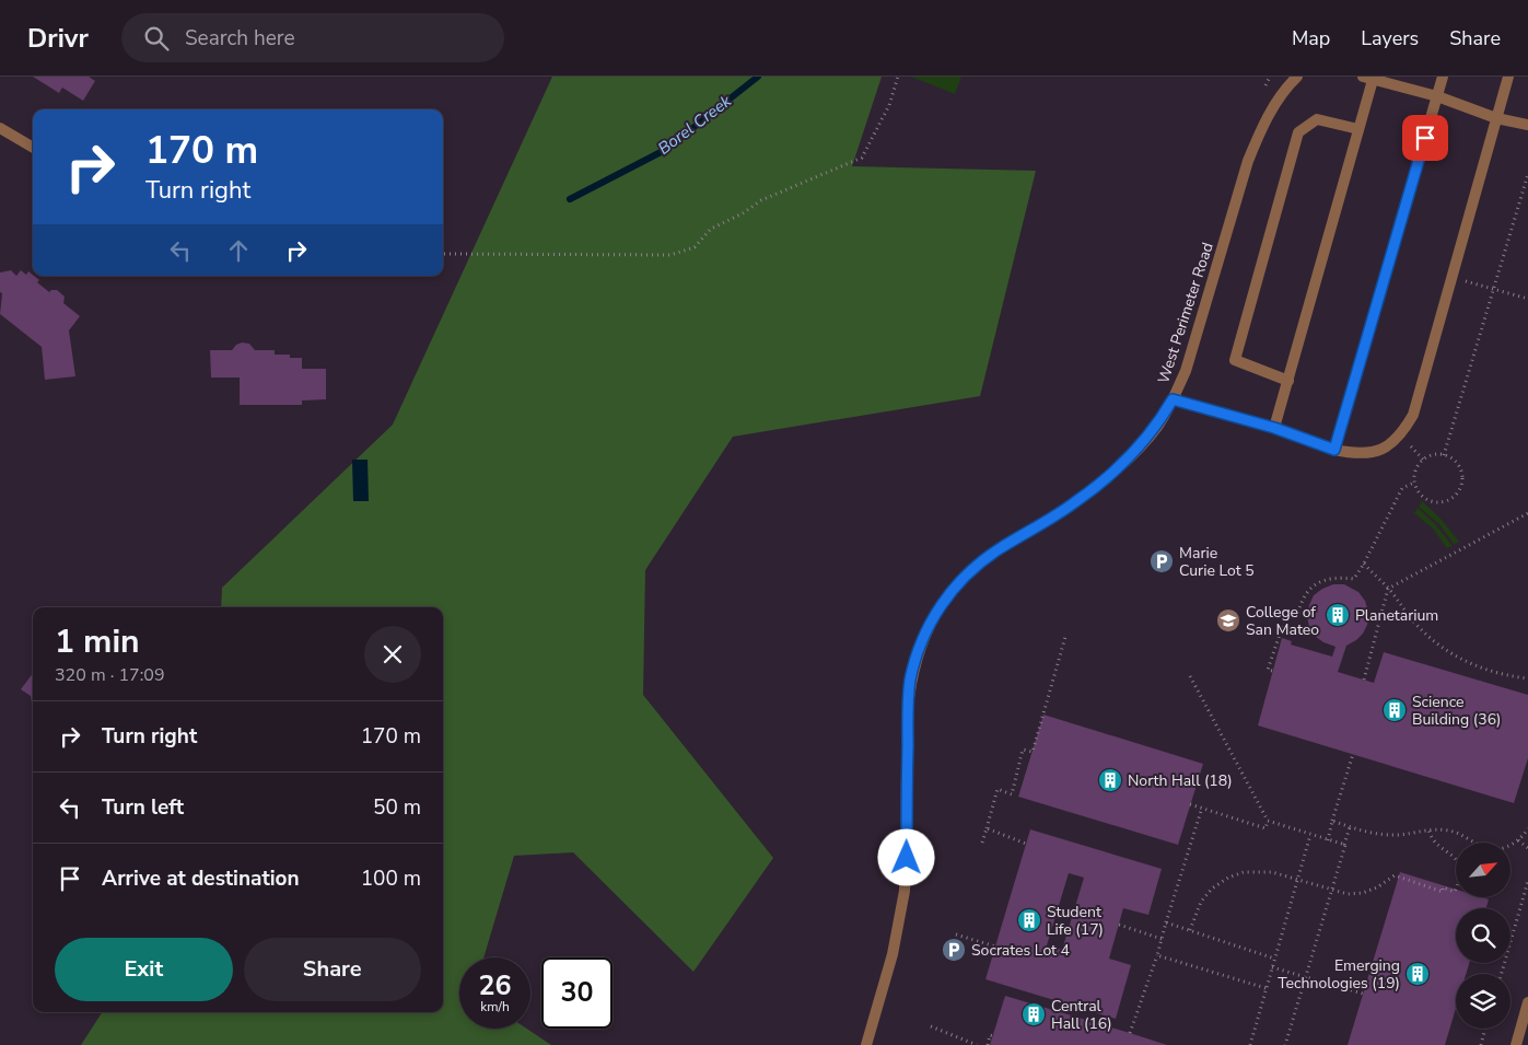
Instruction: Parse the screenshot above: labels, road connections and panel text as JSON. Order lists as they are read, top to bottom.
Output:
{
  "streets": {
    "street": ["West Perimeter Road"]
  },
  "water": ["Borel Creek"],
  "places": {
    "parking": ["Marie Curie Lot 5", "Socrates Lot 4"],
    "building": [
      "Planetarium",
      "Science Building (36)",
      "North Hall (18)",
      "Student Life (17)",
      "Emerging Technologies (19)",
      "Central Hall (16)"
    ],
    "school or university": ["College of San Mateo"]
  },
  "north": "top right",
  "page": {
    "header": "Drivr",
    "search": "Search here",
    "nav": ["Map", "Layers", "Share"],
    "turn": ["170 m", "Turn right"],
    "heading": ["1 min", "320 m · 17:09"],
    "list": [
      {
        "name": "Turn right",
        "value": "170 m"
      },
      {
        "name": "Turn left",
        "value": "50 m"
      },
      {
        "name": "Arrive at destination",
        "value": "100 m"
      }
    ],
    "buttons": ["Exit", "Share"],
    "speed": "26 km/h",
    "limit": "30"
  }
}
